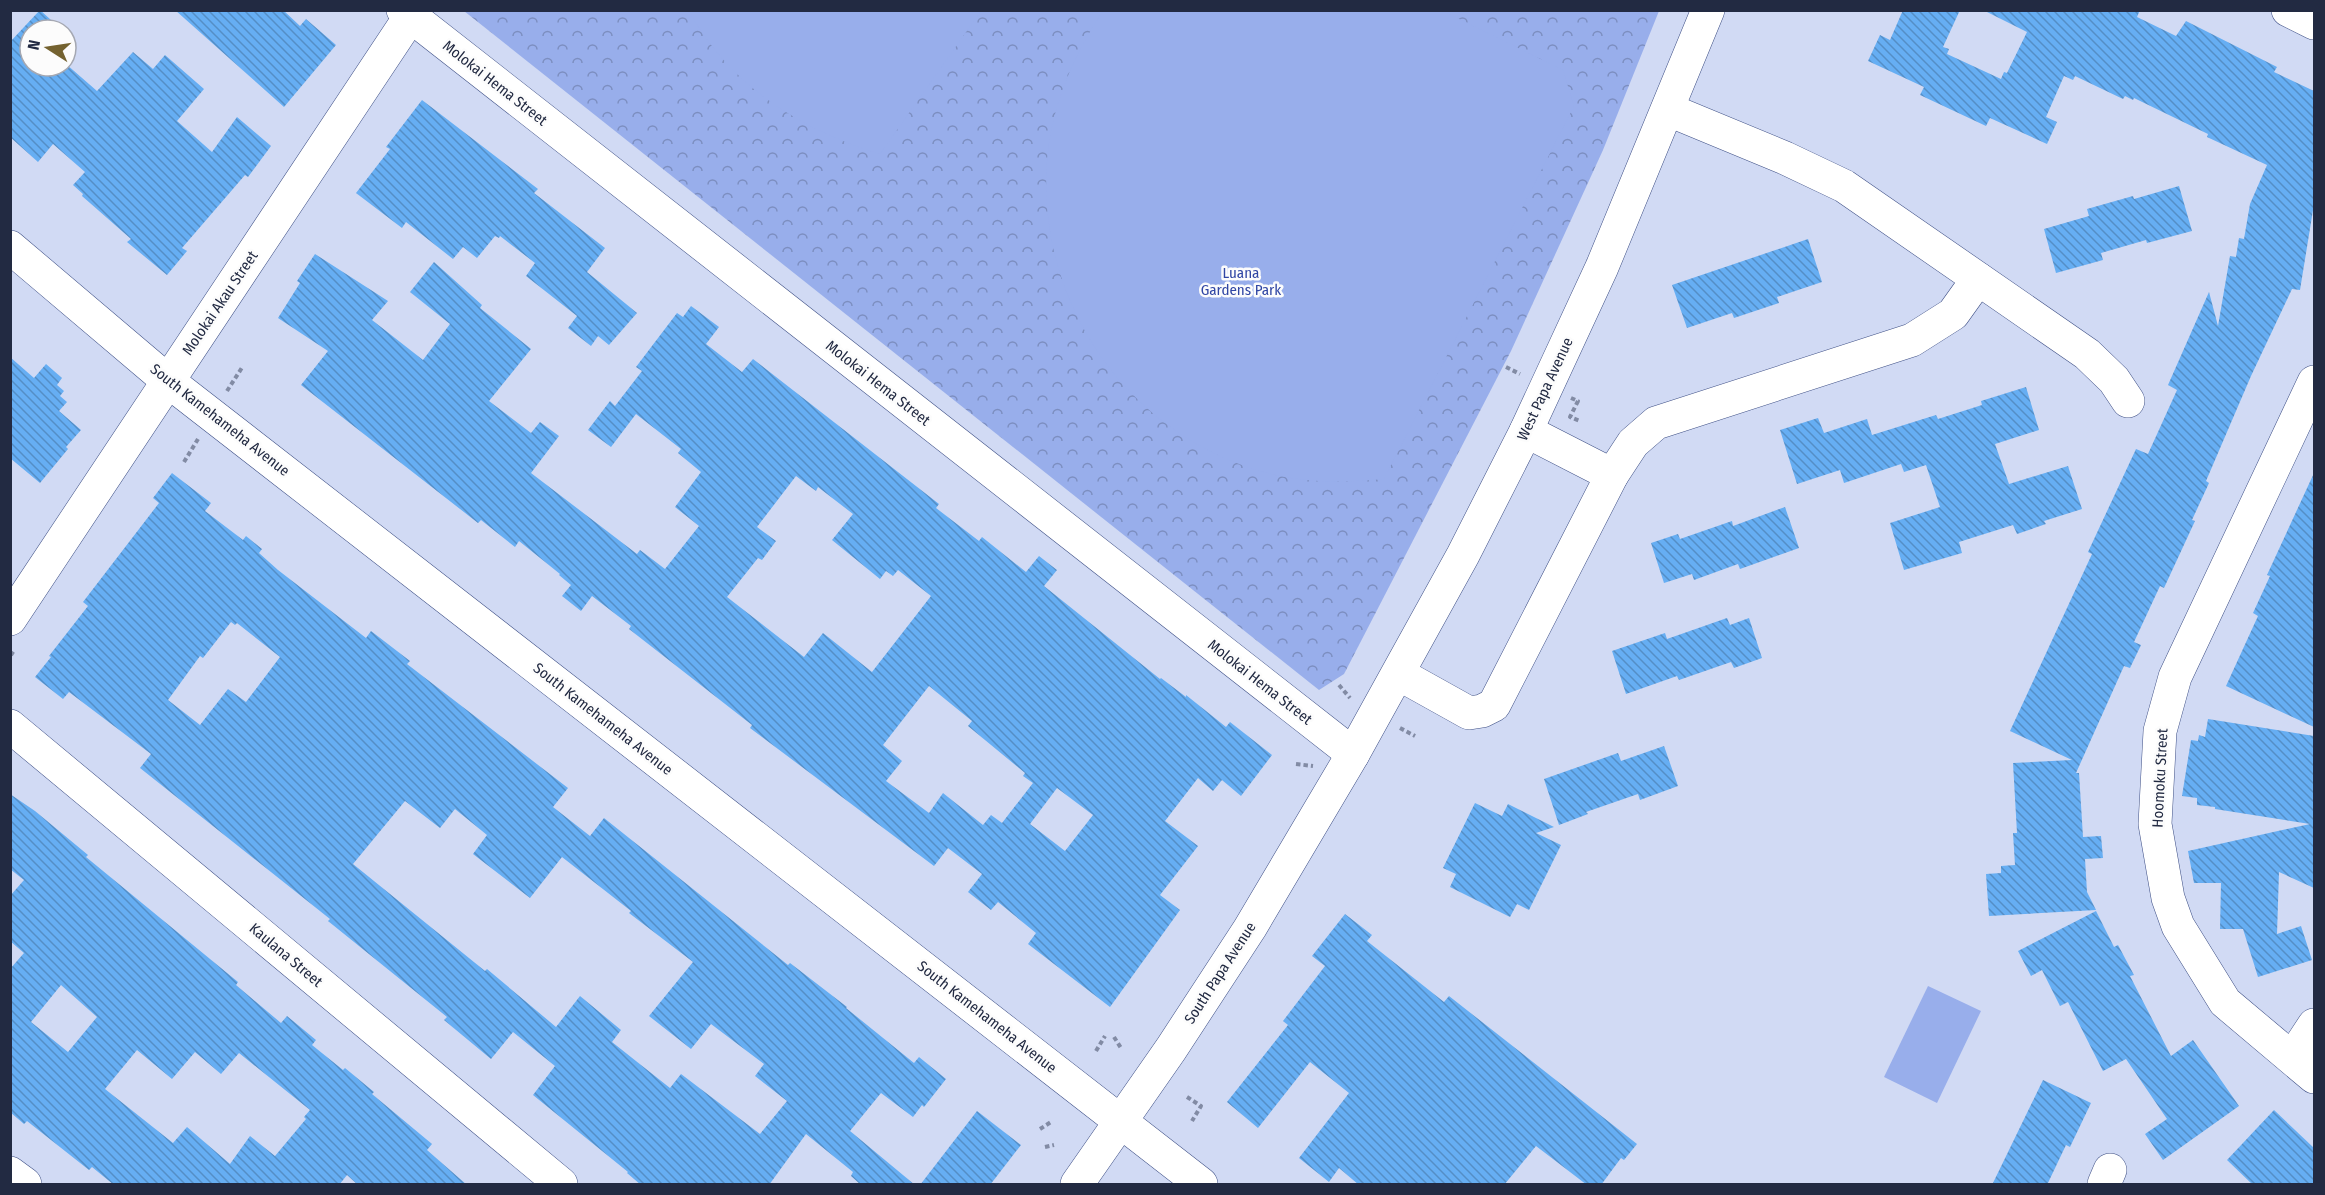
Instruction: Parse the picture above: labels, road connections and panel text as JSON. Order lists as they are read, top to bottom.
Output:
{
  "streets": {
    "street": [
      "Molokai Hema Street",
      "Molokai Akau Street",
      "West Papa Avenue",
      "South Kamehameha Avenue",
      "Hoomoku Street",
      "Kaulana Street",
      "South Papa Avenue"
    ]
  },
  "crossings": [
    ["Molokai Hema Street", "Molokai Akau Street"],
    ["Molokai Hema Street", "West Papa Avenue"],
    ["Molokai Hema Street", "South Papa Avenue"],
    ["Molokai Akau Street", "South Kamehameha Avenue"],
    ["West Papa Avenue", "South Papa Avenue"],
    ["South Kamehameha Avenue", "South Papa Avenue"]
  ],
  "parks": ["Luana Gardens Park"],
  "north": "left"
}
